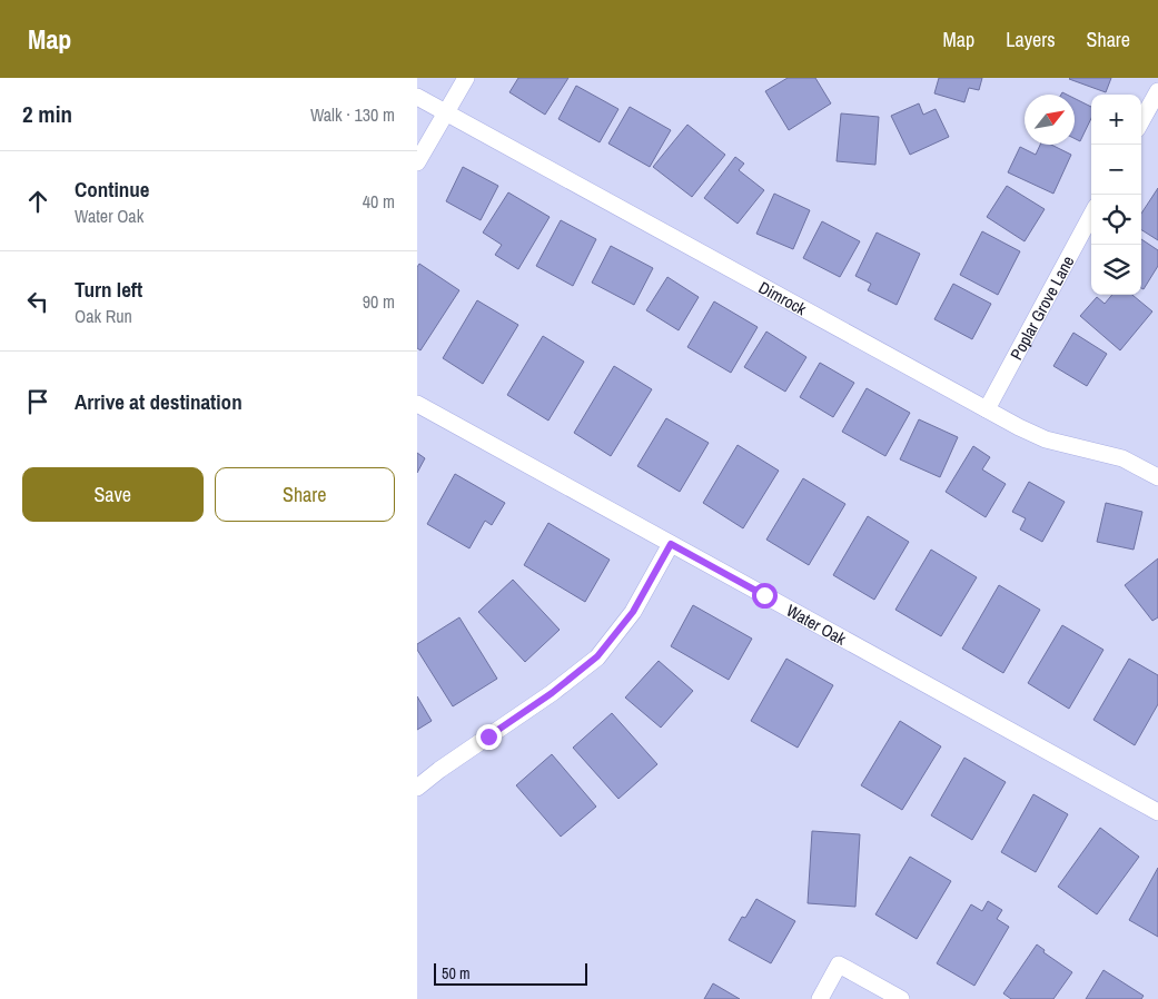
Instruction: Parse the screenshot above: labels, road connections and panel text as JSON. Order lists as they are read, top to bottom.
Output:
{
  "streets": {
    "street": ["Dimrock", "Poplar Grove Lane", "Water Oak"]
  },
  "crossings": [
    ["Dimrock", "Poplar Grove Lane"]
  ],
  "scale_bar": "50 m",
  "north": "top right",
  "page": {
    "header": "Map",
    "nav": ["Map", "Layers", "Share"],
    "heading": ["2 min", "Walk · 130 m"],
    "map_buttons": ["+", "−"],
    "list": [
      ["Continue", "Water Oak", "40 m"],
      ["Turn left", "Oak Run", "90 m"],
      "Arrive at destination"
    ],
    "buttons": ["Save", "Share"],
    "scale": "50 m"
  }
}
